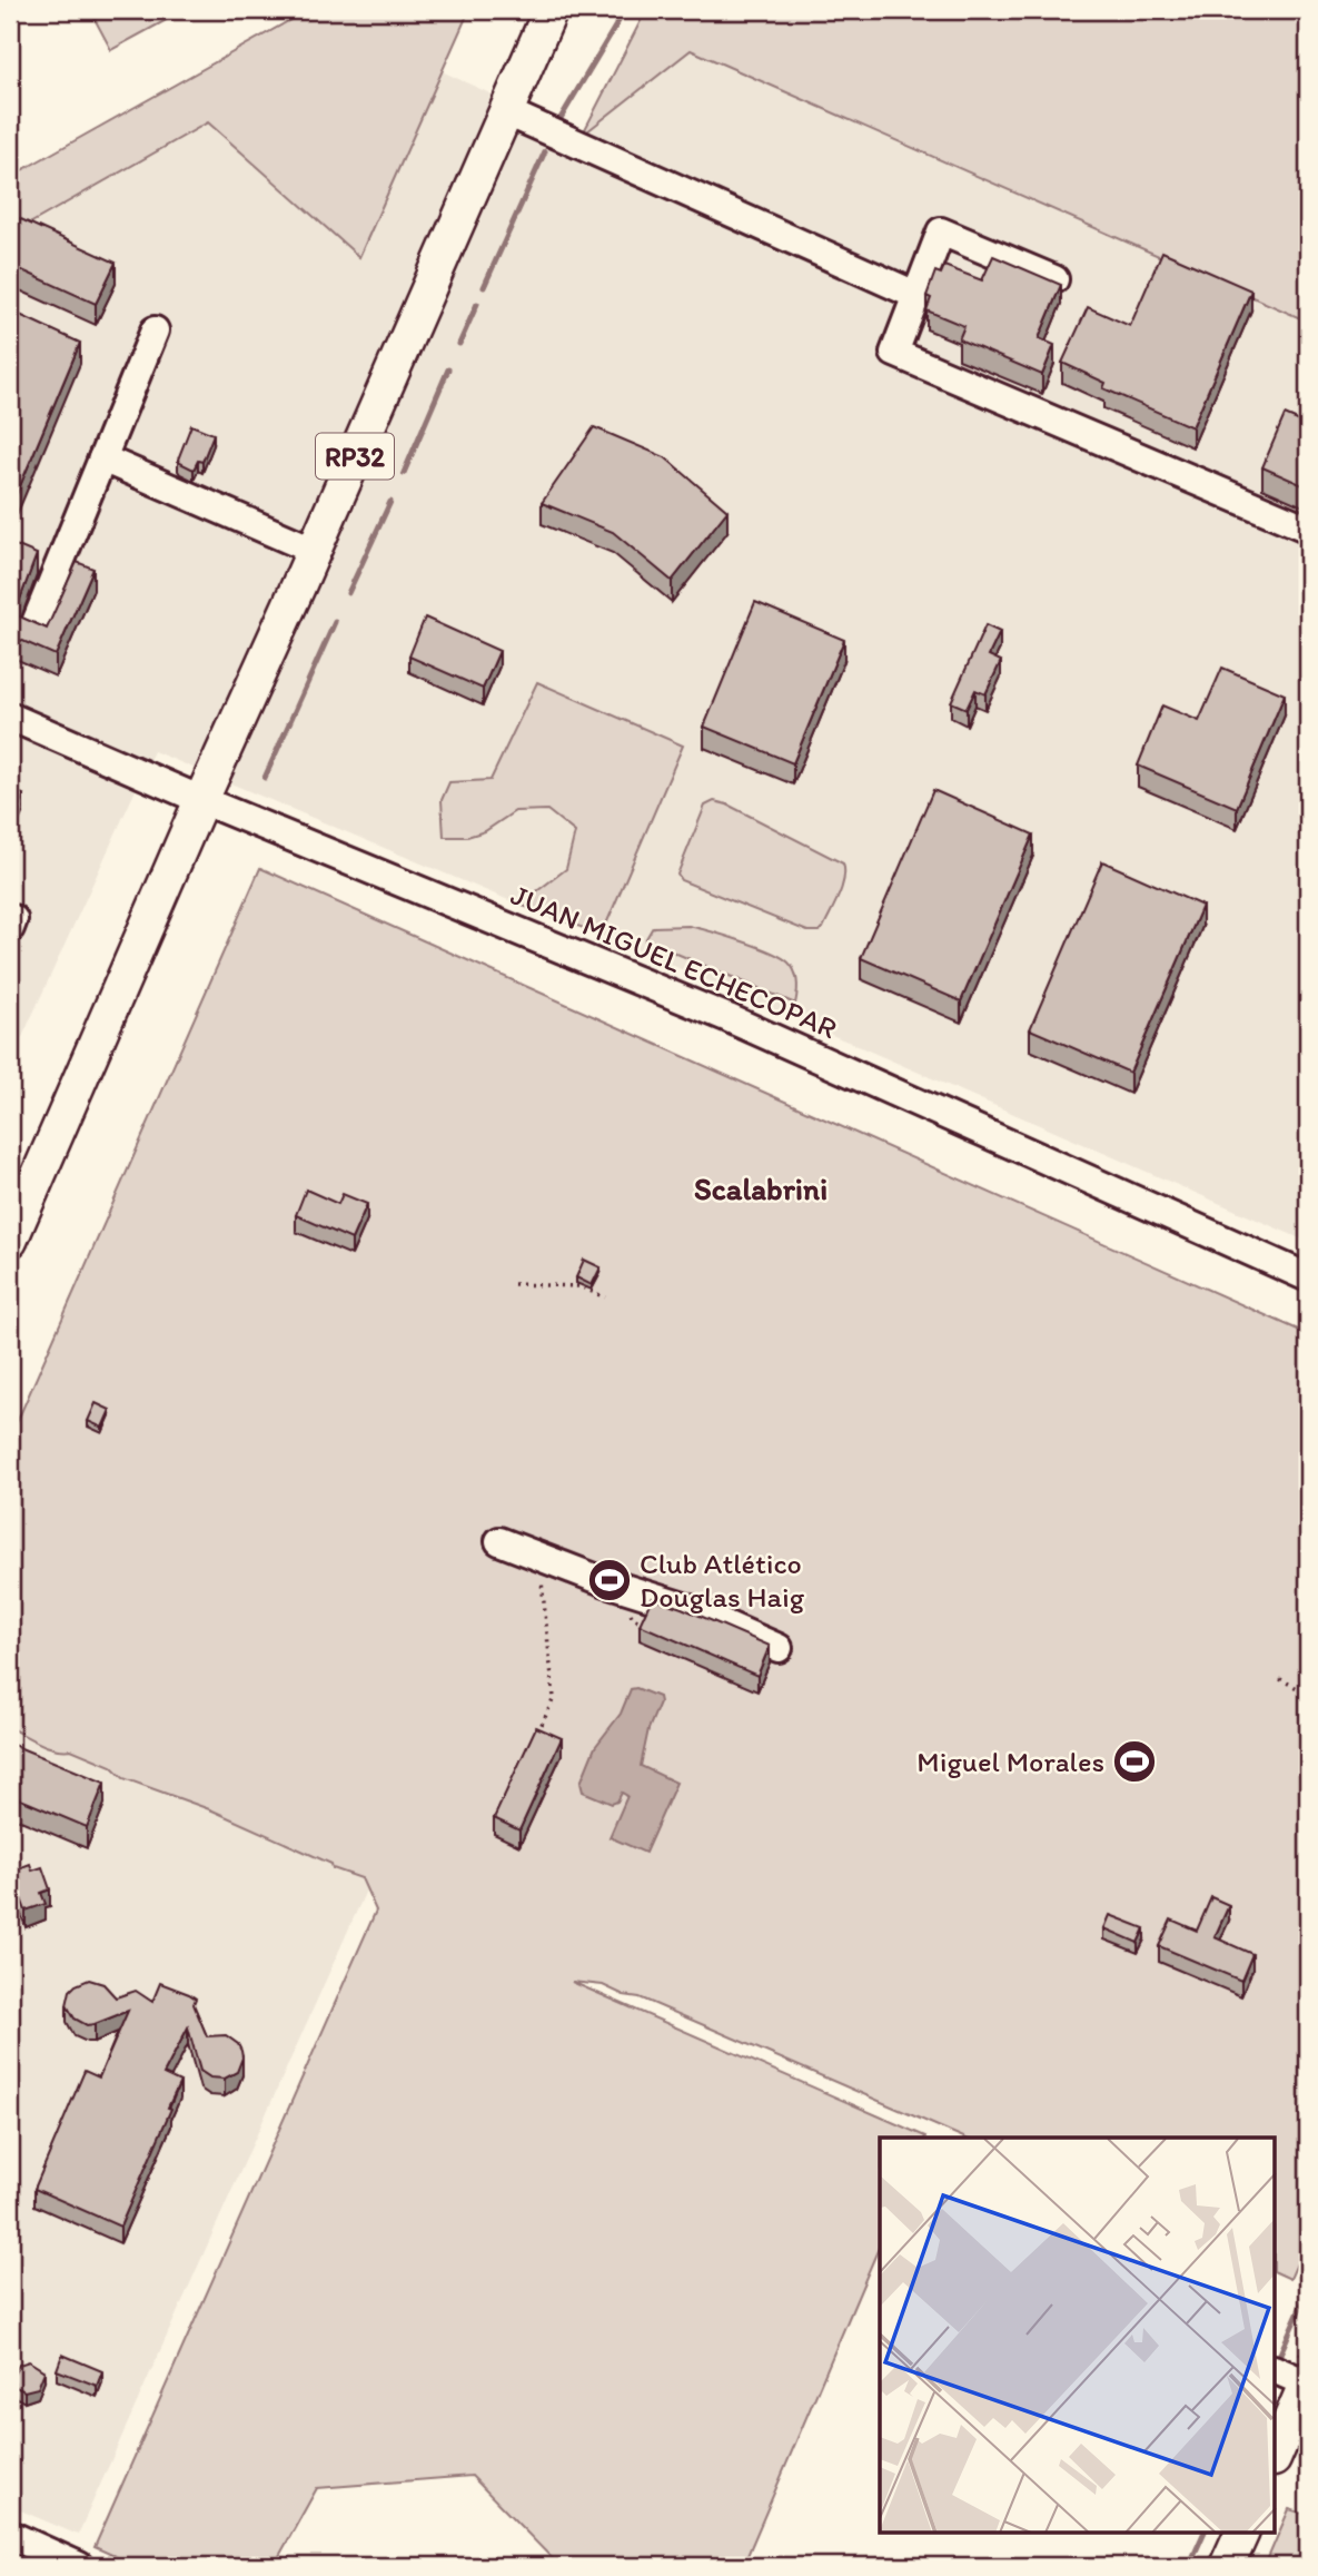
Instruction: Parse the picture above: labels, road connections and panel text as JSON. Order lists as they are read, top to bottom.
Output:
{
  "streets": {
    "main road": ["RP32"],
    "street": ["JUAN MIGUEL ECHECOPAR"]
  },
  "crossings": [
    ["RP32", "JUAN MIGUEL ECHECOPAR"]
  ],
  "districts": ["Scalabrini"],
  "places": {
    "sports": ["Club Atlético Douglas Haig", "Miguel Morales"]
  }
}
